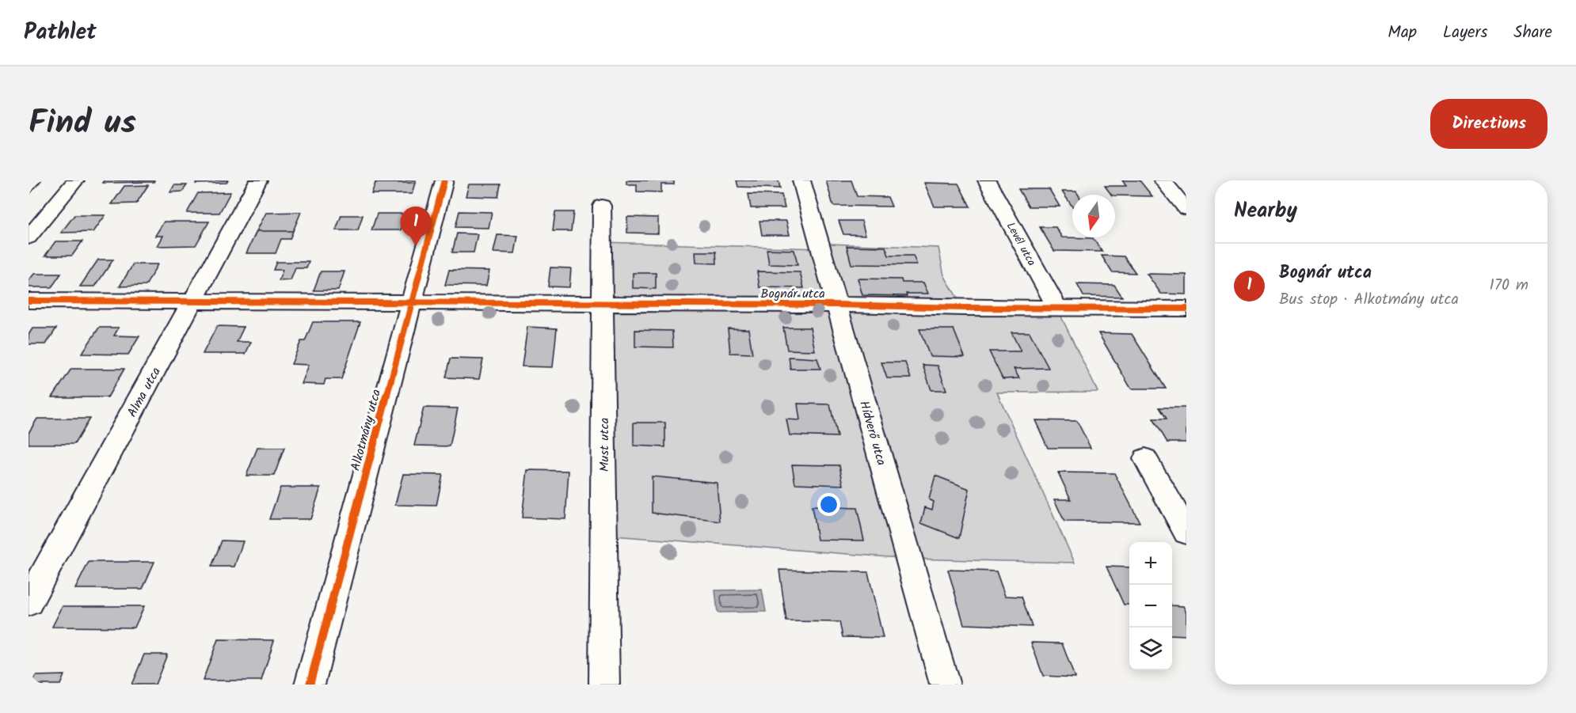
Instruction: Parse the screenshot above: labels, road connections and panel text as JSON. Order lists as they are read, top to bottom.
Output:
{
  "streets": {
    "street": [
      "Levél utca",
      "Bognár utca",
      "Alma utca",
      "Alkotmány utca",
      "Hídverő utca",
      "Must utca"
    ]
  },
  "crossings": [
    ["Levél utca", "Bognár utca"],
    ["Bognár utca", "Alma utca"],
    ["Bognár utca", "Alkotmány utca"],
    ["Bognár utca", "Hídverő utca"],
    ["Bognár utca", "Must utca"]
  ],
  "north": "bottom",
  "page": {
    "header": "Pathlet",
    "nav": ["Map", "Layers", "Share"],
    "title": "Find us",
    "buttons": "Directions",
    "heading": "Nearby",
    "pins": "1",
    "list": [
      {
        "mark": "1",
        "name": "Bognár utca",
        "note": "Bus stop · Alkotmány utca",
        "value": "170 m"
      }
    ],
    "map_buttons": ["+", "−"]
  }
}
